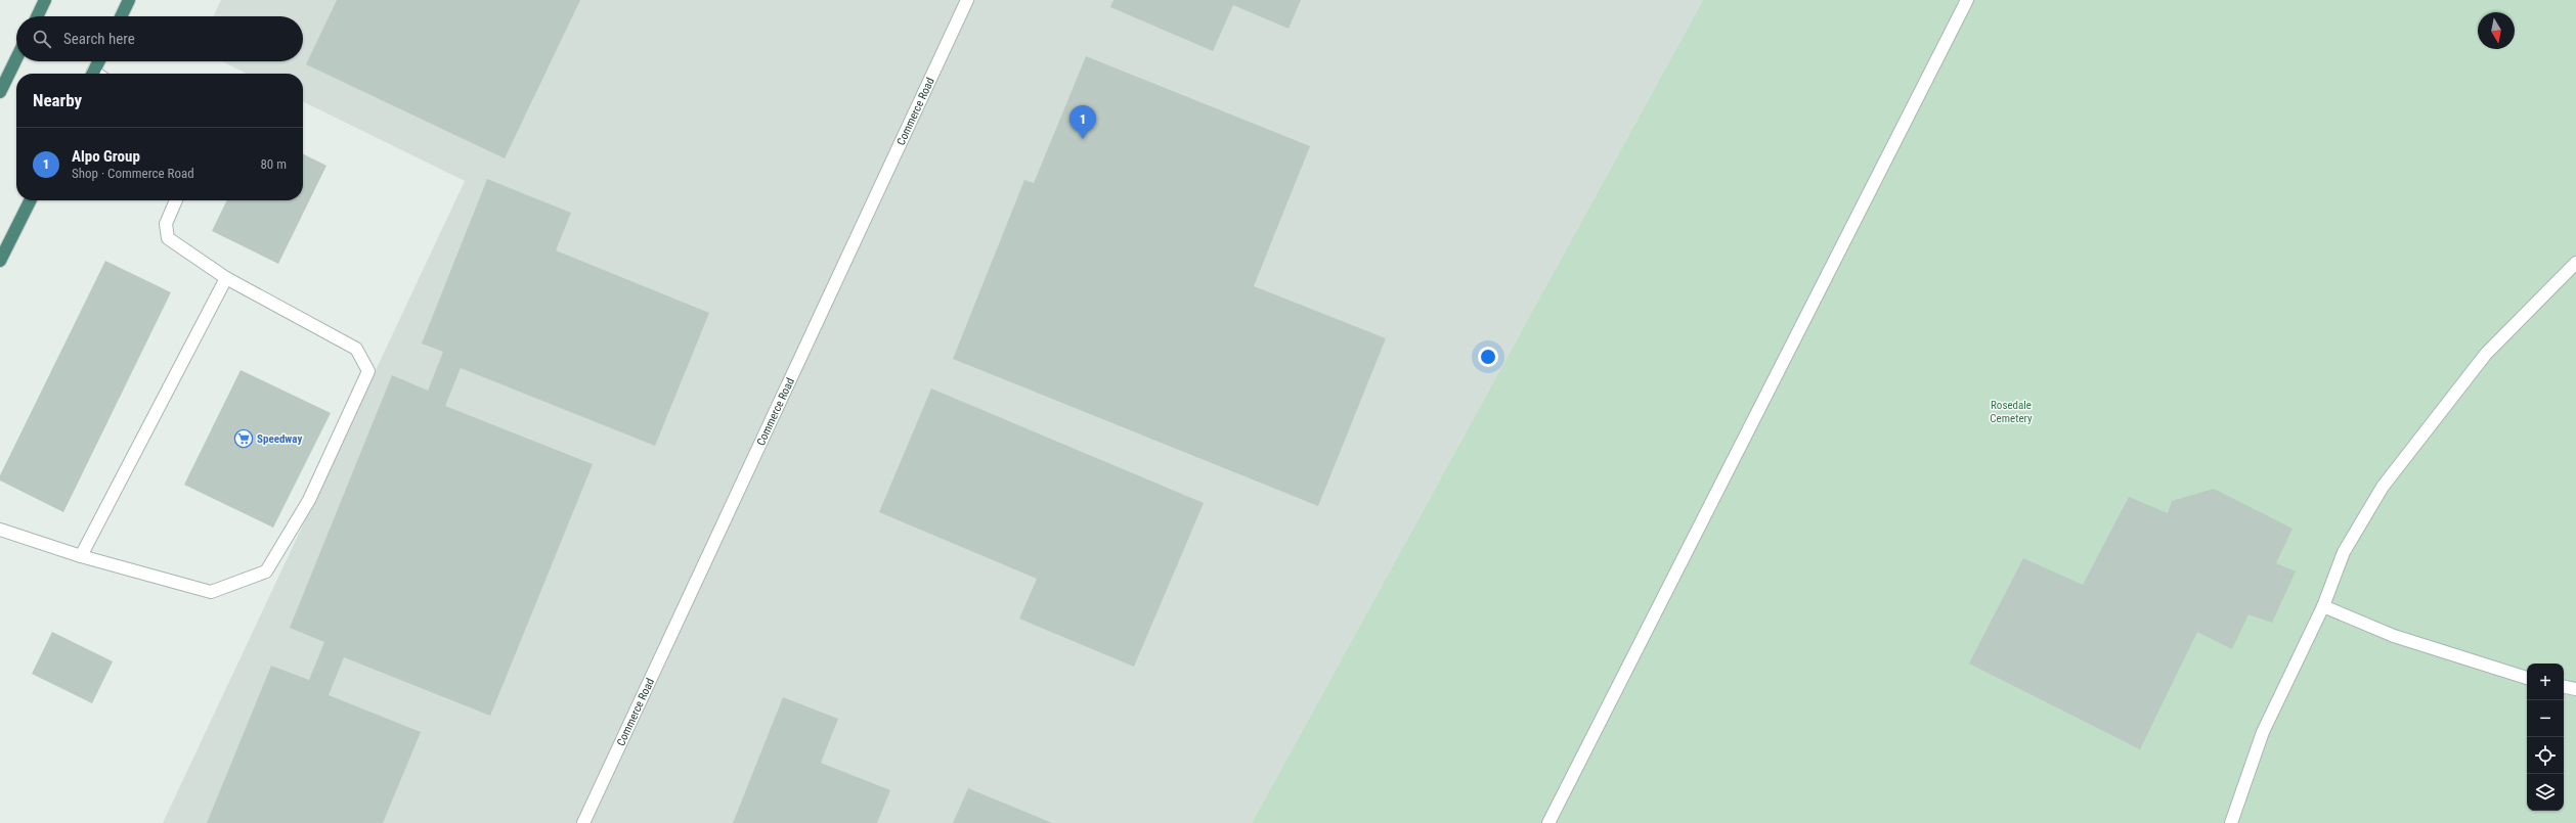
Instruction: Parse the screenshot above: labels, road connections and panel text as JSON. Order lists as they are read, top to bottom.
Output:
{
  "streets": {
    "street": ["Commerce Road"]
  },
  "parks": ["Rosedale Cemetery"],
  "places": {
    "supermarket": ["Speedway"]
  },
  "north": "bottom",
  "page": {
    "search": "Search here",
    "heading": "Nearby",
    "pins": "1",
    "list": [
      {
        "mark": "1",
        "name": "Alpo Group",
        "note": "Shop · Commerce Road",
        "value": "80 m"
      }
    ],
    "map_buttons": ["+", "−"]
  }
}
